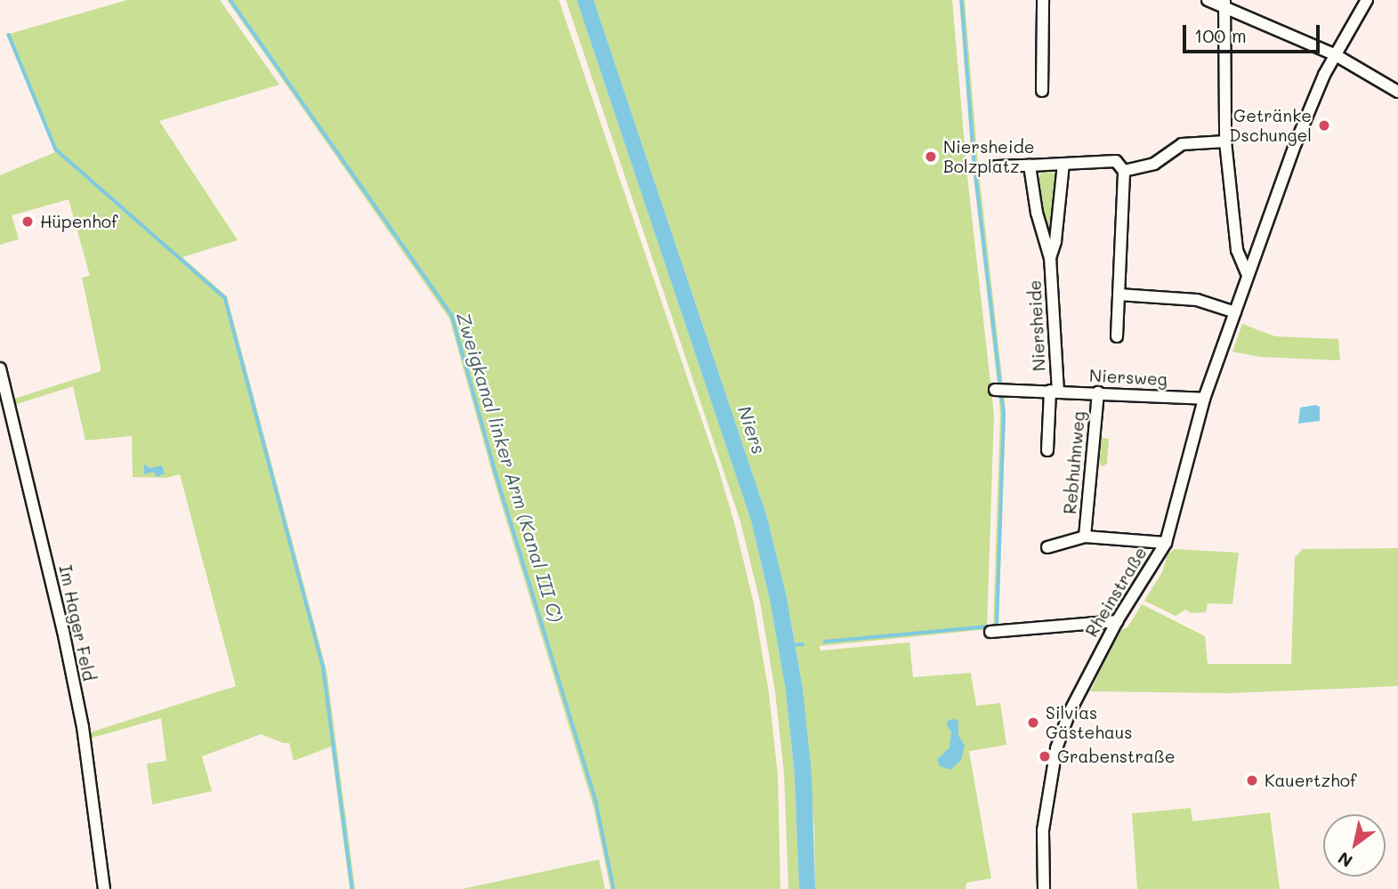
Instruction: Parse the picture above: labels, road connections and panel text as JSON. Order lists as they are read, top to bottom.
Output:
{
  "streets": {
    "street": [
      "Niersheide",
      "Niersweg",
      "Rebhuhnweg",
      "Rheinstraße",
      "Im Hager Feld"
    ]
  },
  "crossings": [
    ["Niersheide", "Niersweg"],
    ["Niersweg", "Rebhuhnweg"],
    ["Niersweg", "Rheinstraße"]
  ],
  "water": ["Niers", "Zweigkanal linker Arm (Kanal III C)"],
  "places": [
    "Getränke Dschungel",
    "Niersheide Bolzplatz",
    "Hüpenhof",
    "Silvias Gästehaus",
    "Grabenstraße",
    "Kauertzhof"
  ],
  "scale_bar": "100 m",
  "north": "bottom left"
}
